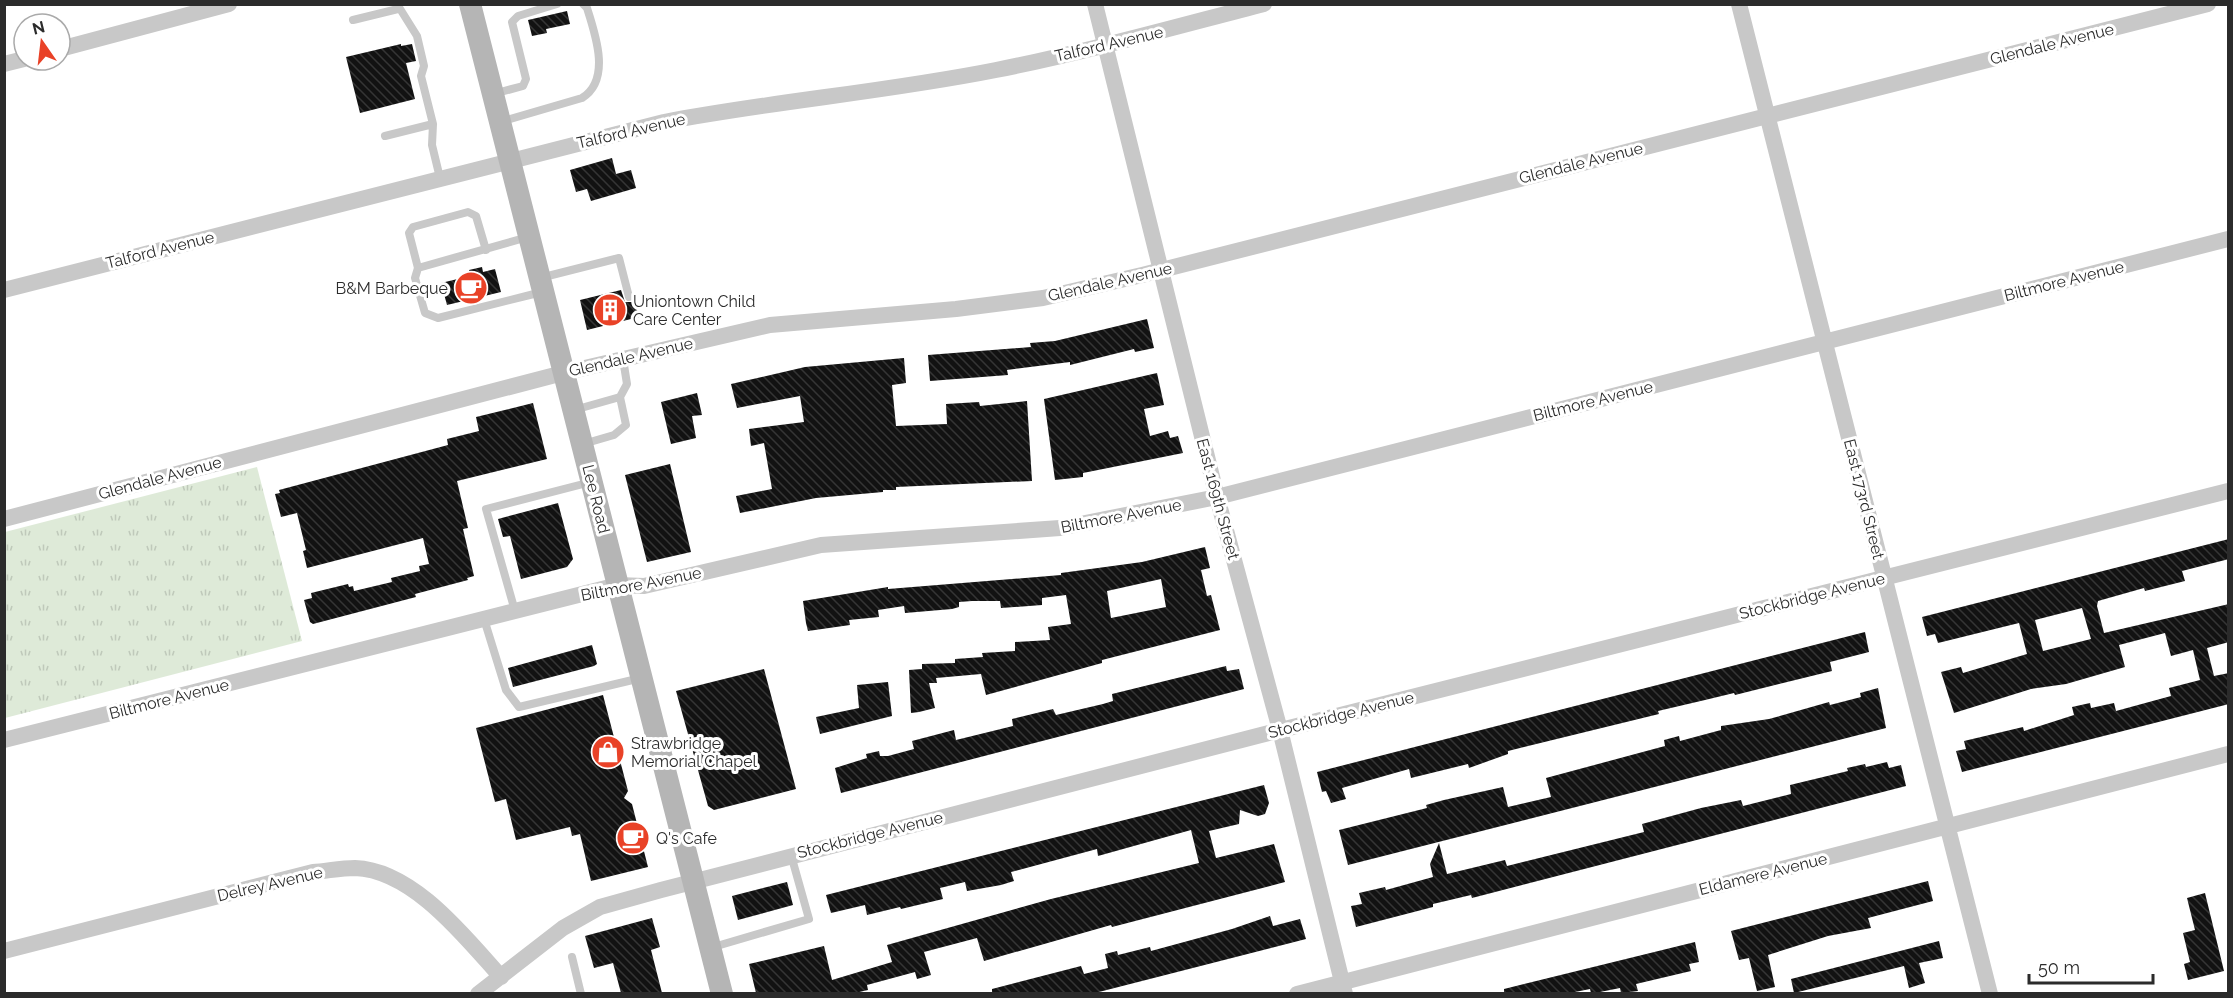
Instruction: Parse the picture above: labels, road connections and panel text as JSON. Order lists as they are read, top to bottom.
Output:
{
  "streets": {
    "main road": ["Lee Road"],
    "street": [
      "Talford Avenue",
      "Glendale Avenue",
      "Biltmore Avenue",
      "East 169th Street",
      "East 173rd Street",
      "Stockbridge Avenue",
      "Eldamere Avenue",
      "Delrey Avenue"
    ]
  },
  "crossings": [
    ["Talford Avenue", "Lee Road"],
    ["Talford Avenue", "East 169th Street"],
    ["Glendale Avenue", "Lee Road"],
    ["Glendale Avenue", "East 169th Street"],
    ["Glendale Avenue", "East 173rd Street"],
    ["Biltmore Avenue", "Lee Road"],
    ["Biltmore Avenue", "East 169th Street"],
    ["Biltmore Avenue", "East 173rd Street"],
    ["Lee Road", "Stockbridge Avenue"],
    ["East 169th Street", "Stockbridge Avenue"],
    ["East 169th Street", "Eldamere Avenue"],
    ["East 173rd Street", "Stockbridge Avenue"],
    ["East 173rd Street", "Eldamere Avenue"],
    ["Stockbridge Avenue", "Delrey Avenue"]
  ],
  "places": {
    "cafe": ["B&M Barbeque", "Q's Cafe"],
    "building": ["Uniontown Child Care Center"],
    "shop": ["Strawbridge Memorial Chapel"]
  },
  "scale_bar": "50 m",
  "north": "top"
}
